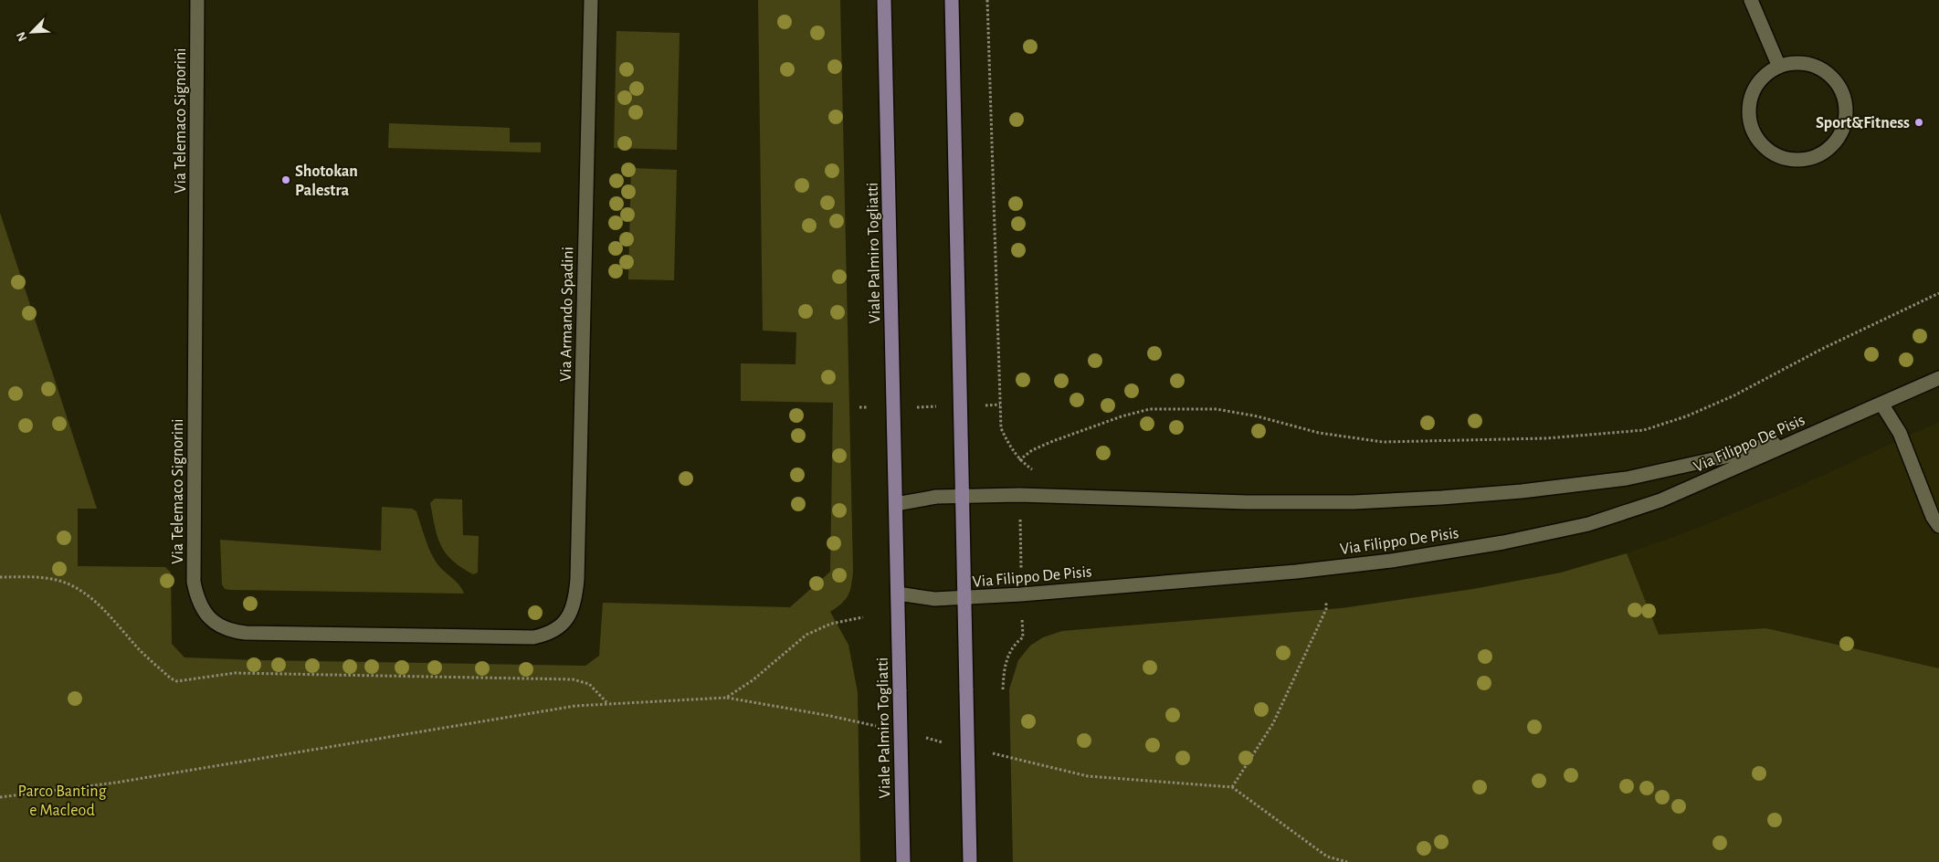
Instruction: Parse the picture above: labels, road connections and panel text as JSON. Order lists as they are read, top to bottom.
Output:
{
  "streets": {
    "main road": ["Viale Palmiro Togliatti"],
    "street": ["Via Telemaco Signorini", "Via Armando Spadini", "Via Filippo De Pisis"]
  },
  "crossings": [
    ["Via Telemaco Signorini", "Via Armando Spadini"]
  ],
  "parks": ["Parco Banting e Macleod"],
  "places": ["Sport&Fitness", "Shotokan Palestra"],
  "north": "bottom left"
}
